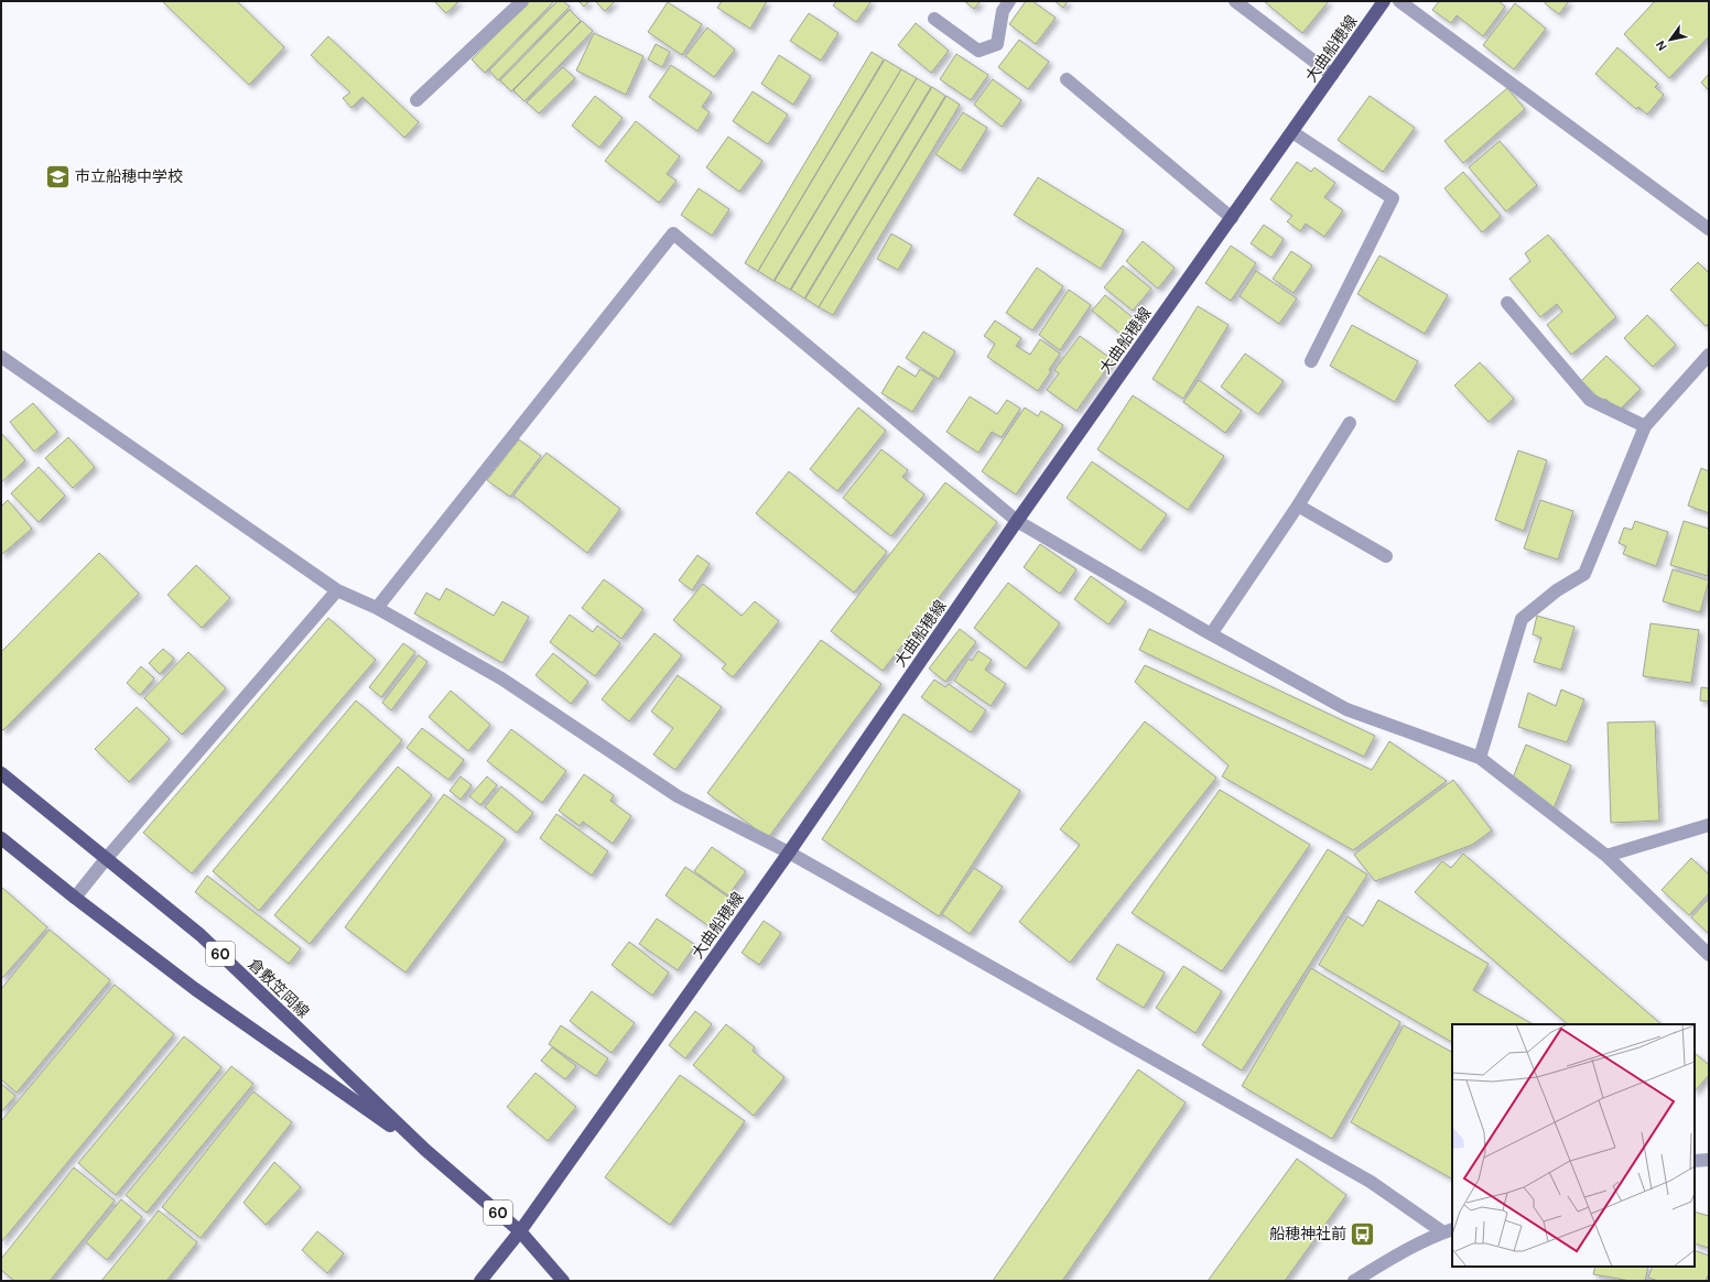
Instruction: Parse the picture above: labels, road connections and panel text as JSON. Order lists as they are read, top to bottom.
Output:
{
  "streets": {
    "main road": ["大曲船穂線", "60", "倉敷笠岡線"]
  },
  "crossings": [
    ["大曲船穂線", "倉敷笠岡線"]
  ],
  "places": {
    "school or university": ["市立船穂中学校"],
    "bus stop": ["船穂神社前"]
  },
  "north": "bottom left"
}
